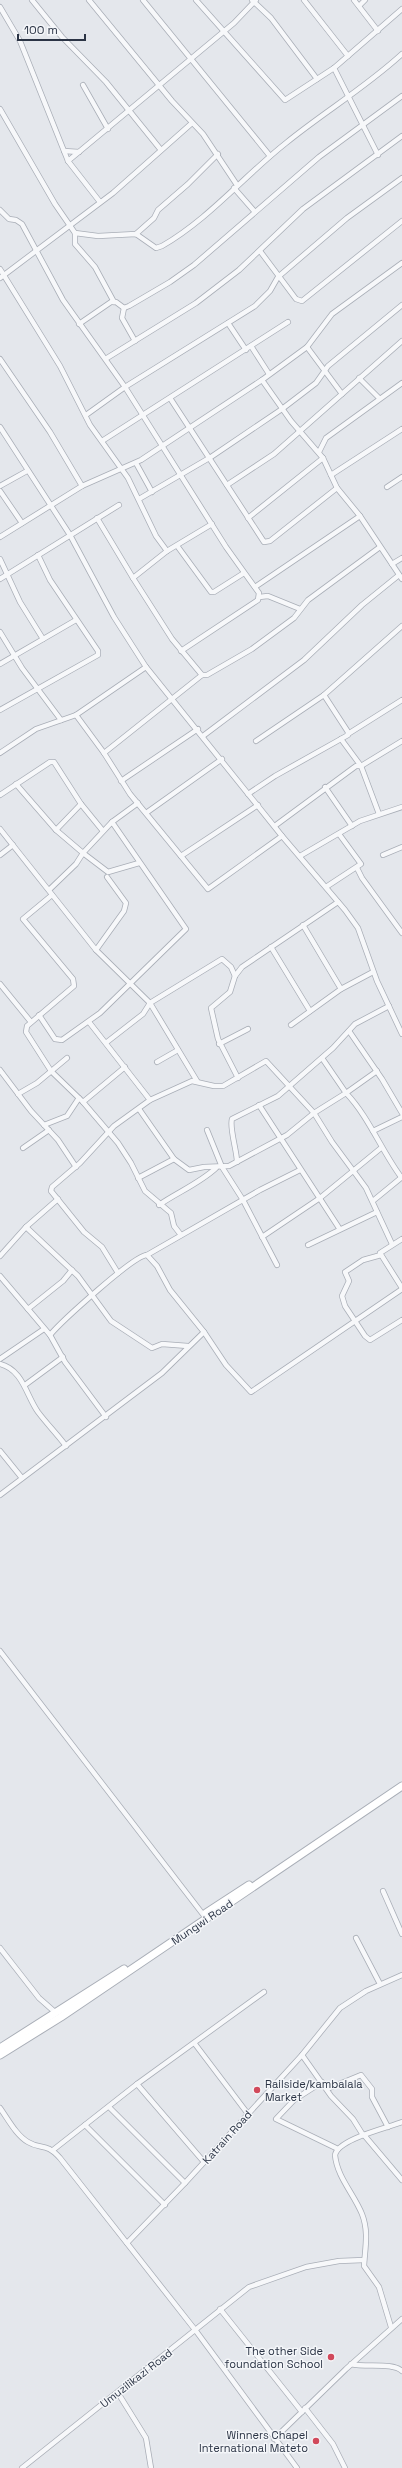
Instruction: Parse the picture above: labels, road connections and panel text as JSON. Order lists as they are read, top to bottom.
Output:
{
  "streets": {
    "main road": ["Mungwi Road"],
    "street": ["Katrain Road", "Umuzilikazi Road"]
  },
  "places": ["Railside/kambalala Market", "The other Side foundation School", "Winners Chapel International Mateto"],
  "scale_bar": "100 m"
}
